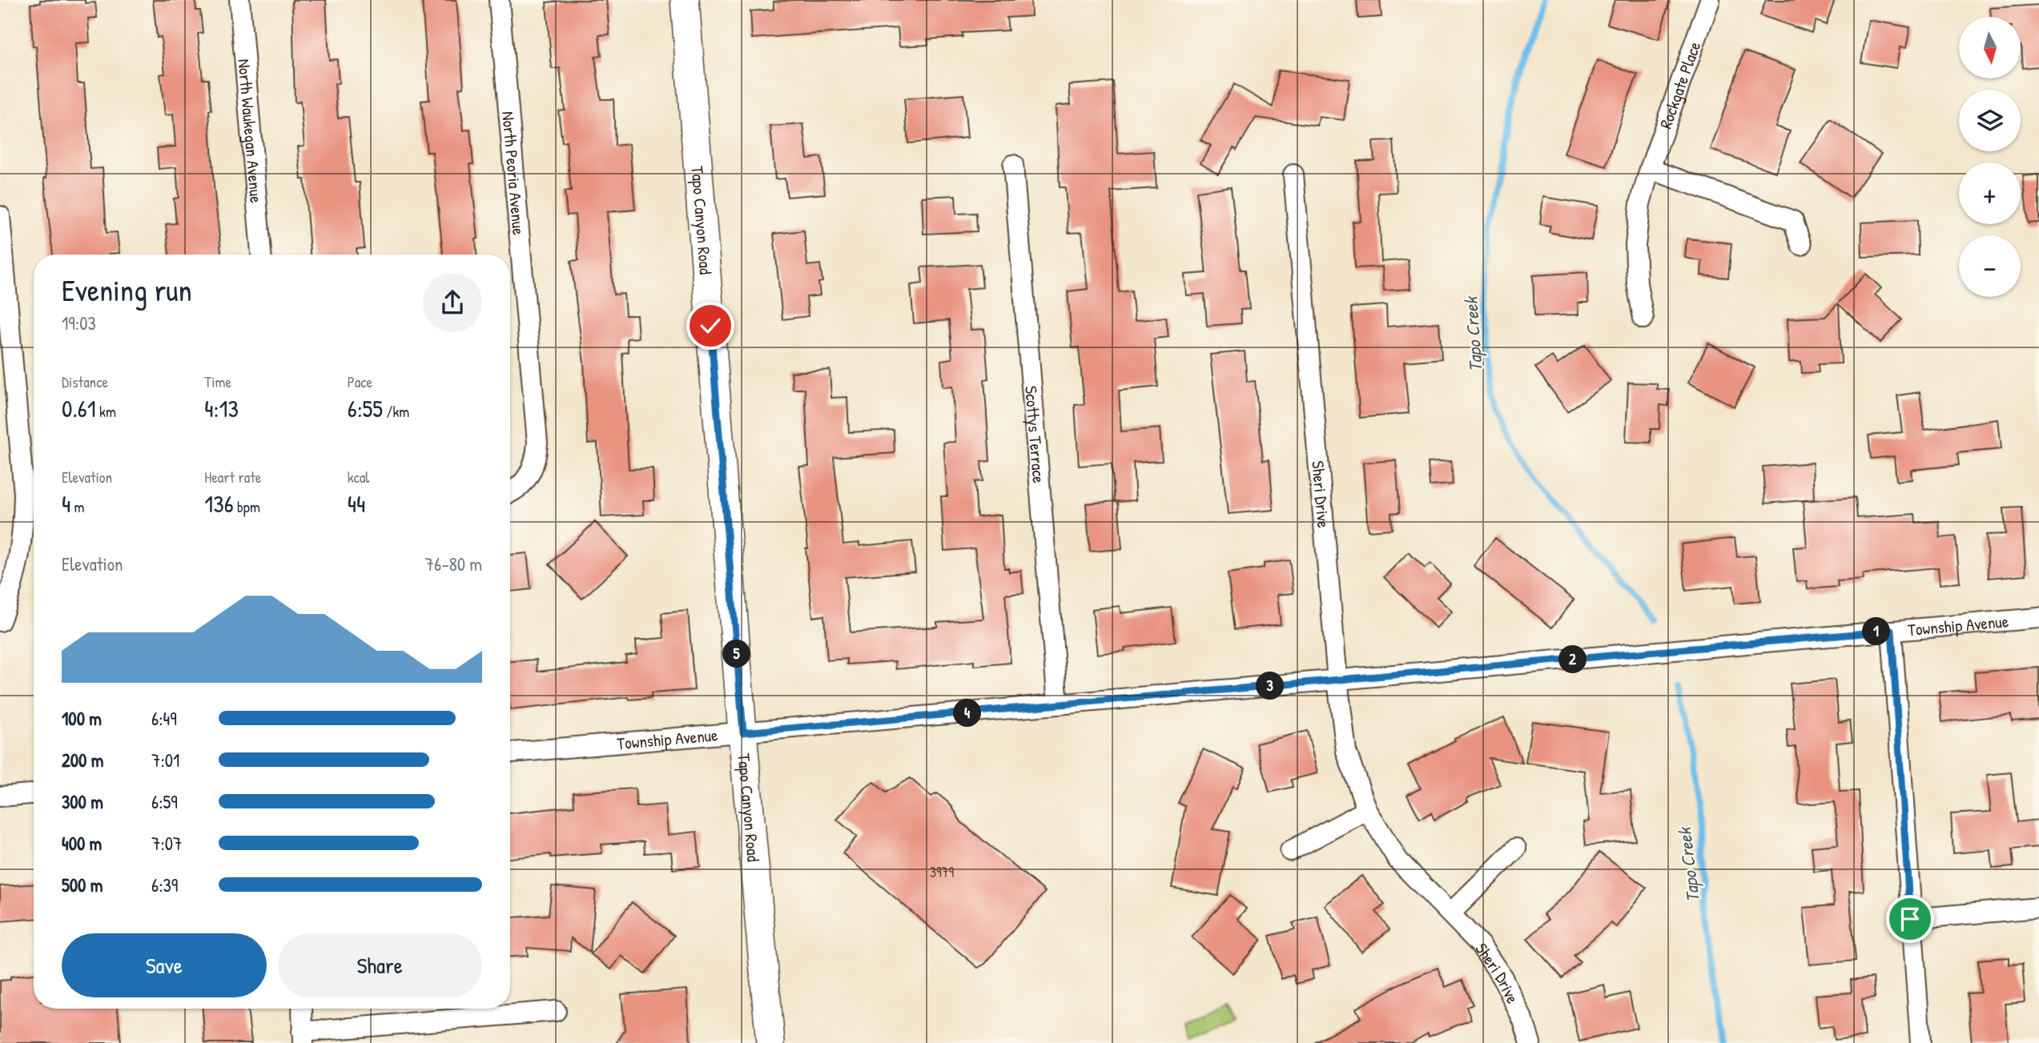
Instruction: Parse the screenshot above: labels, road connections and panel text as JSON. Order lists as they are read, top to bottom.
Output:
{
  "streets": {
    "main road": ["Tapo Canyon Road"],
    "street": [
      "Rockgate Place",
      "North Waukegan Avenue",
      "North Peoria Avenue",
      "Scottys Terrace",
      "Sheri Drive",
      "Township Avenue"
    ]
  },
  "crossings": [
    ["Tapo Canyon Road", "Township Avenue"],
    ["Scottys Terrace", "Township Avenue"],
    ["Sheri Drive", "Township Avenue"]
  ],
  "water": ["Tapo Creek"],
  "house_numbers": ["3979"],
  "north": "bottom",
  "page": {
    "map_buttons": ["+", "−"],
    "heading": ["Evening run", "19:03"],
    "stats": [
      ["Distance", "0.61 km"],
      ["Time", "4:13"],
      ["Pace", "6:55 /km"],
      ["Elevation", "4 m"],
      ["Heart rate", "136 bpm"],
      ["kcal", "44"]
    ],
    "chart": ["Elevation", "76–80 m"],
    "pins": [
      "1",
      "5",
      "2",
      "3",
      "4"
    ],
    "list": [
      {
        "name": "100 m",
        "note": "6:49"
      },
      {
        "name": "200 m",
        "note": "7:01"
      },
      {
        "name": "300 m",
        "note": "6:59"
      },
      {
        "name": "400 m",
        "note": "7:07"
      },
      {
        "name": "500 m",
        "note": "6:39"
      }
    ],
    "buttons": ["Save", "Share"]
  }
}
